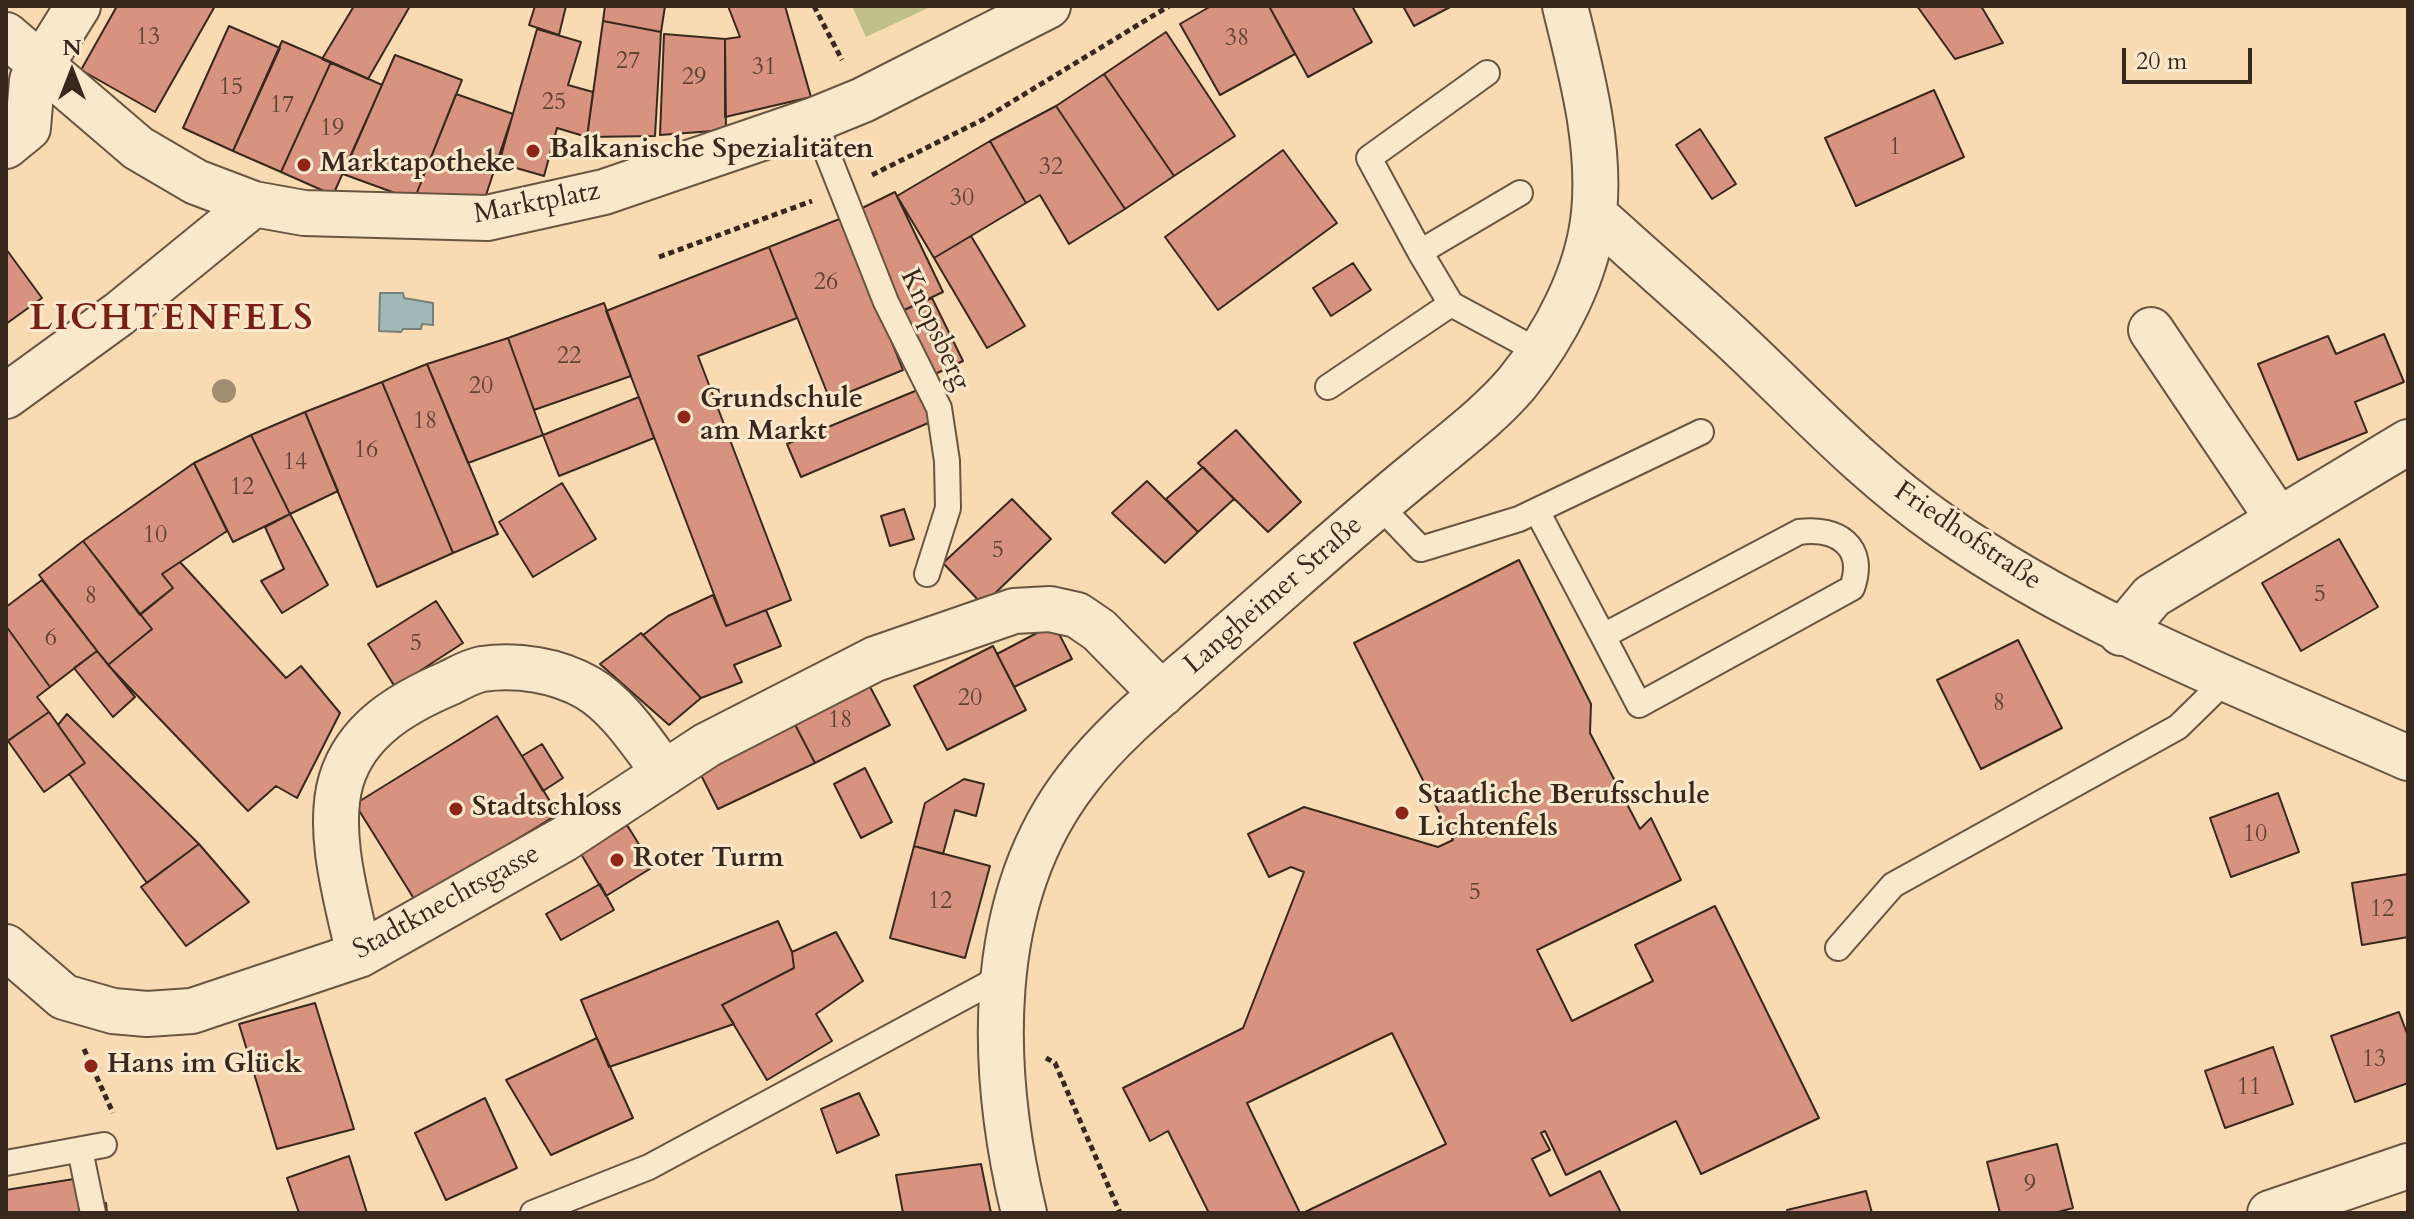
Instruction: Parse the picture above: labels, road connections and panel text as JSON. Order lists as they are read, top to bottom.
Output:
{
  "streets": {
    "street": [
      "Marktplatz",
      "Friedhofstraße",
      "Langheimer Straße",
      "Stadtknechtsgasse"
    ],
    "lane": ["Knopsberg"]
  },
  "crossings": [
    ["Marktplatz", "Knopsberg"],
    ["Friedhofstraße", "Langheimer Straße"],
    ["Langheimer Straße", "Stadtknechtsgasse"]
  ],
  "districts": ["LICHTENFELS"],
  "places": [
    "Balkanische Spezialitäten",
    "Marktapotheke",
    "Grundschule am Markt",
    "Stadtschloss",
    "Staatliche Berufsschule Lichtenfels",
    "Roter Turm",
    "Hans im Glück"
  ],
  "house_numbers": [
    "13",
    "38",
    "27",
    "31",
    "29",
    "15",
    "25",
    "17",
    "19",
    "1",
    "32",
    "30",
    "26",
    "22",
    "20",
    "18",
    "16",
    "14",
    "12",
    "10",
    "5",
    "5",
    "8",
    "6",
    "5",
    "20",
    "8",
    "18",
    "10",
    "5",
    "12",
    "12",
    "13",
    "11",
    "9"
  ],
  "scale_bar": "20 m",
  "north": "top"
}
